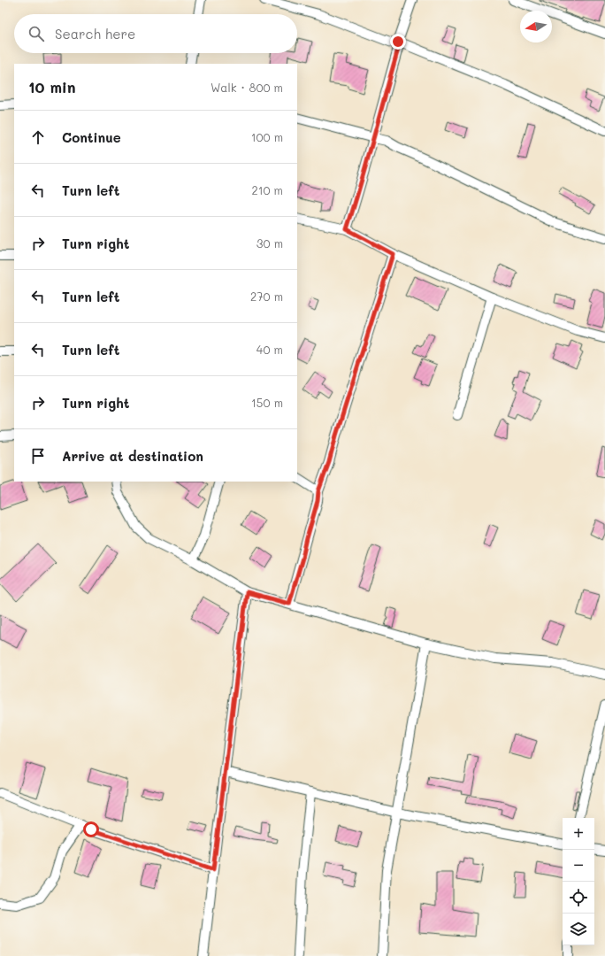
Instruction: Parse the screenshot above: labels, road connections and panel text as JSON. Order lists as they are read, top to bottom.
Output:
{
  "north": "left",
  "page": {
    "search": "Search here",
    "heading": ["10 min", "Walk · 800 m"],
    "list": [
      ["Continue", "100 m"],
      ["Turn left", "210 m"],
      ["Turn right", "30 m"],
      ["Turn left", "270 m"],
      ["Turn left", "40 m"],
      ["Turn right", "150 m"],
      "Arrive at destination"
    ],
    "map_buttons": ["+", "−"]
  }
}
